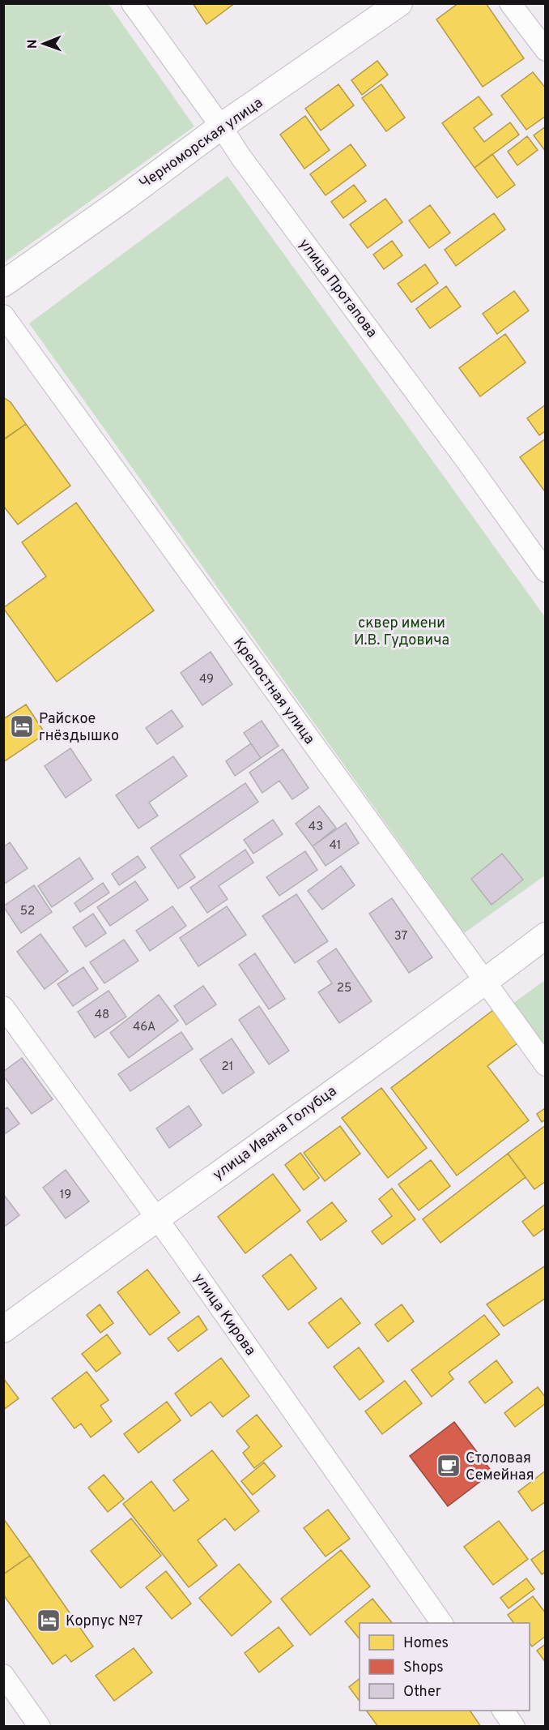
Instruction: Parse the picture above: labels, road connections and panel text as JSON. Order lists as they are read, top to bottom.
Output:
{
  "streets": {
    "street": [
      "Черноморская улица",
      "улица Протапова",
      "Крепостная улица",
      "улица Ивана Голубца",
      "улица Кирова"
    ]
  },
  "crossings": [
    ["Черноморская улица", "улица Протапова"],
    ["Крепостная улица", "улица Ивана Голубца"],
    ["улица Ивана Голубца", "улица Кирова"]
  ],
  "parks": ["сквер имени И.В. Гудовича"],
  "places": {
    "hotel": ["Райское гнёздышко", "Корпус №7"],
    "cafe": ["Столовая Семейная"]
  },
  "house_numbers": [
    "49",
    "43",
    "41",
    "52",
    "37",
    "25",
    "48",
    "46А",
    "21",
    "19"
  ],
  "legend": ["Homes", "Shops", "Other"],
  "north": "left"
}
